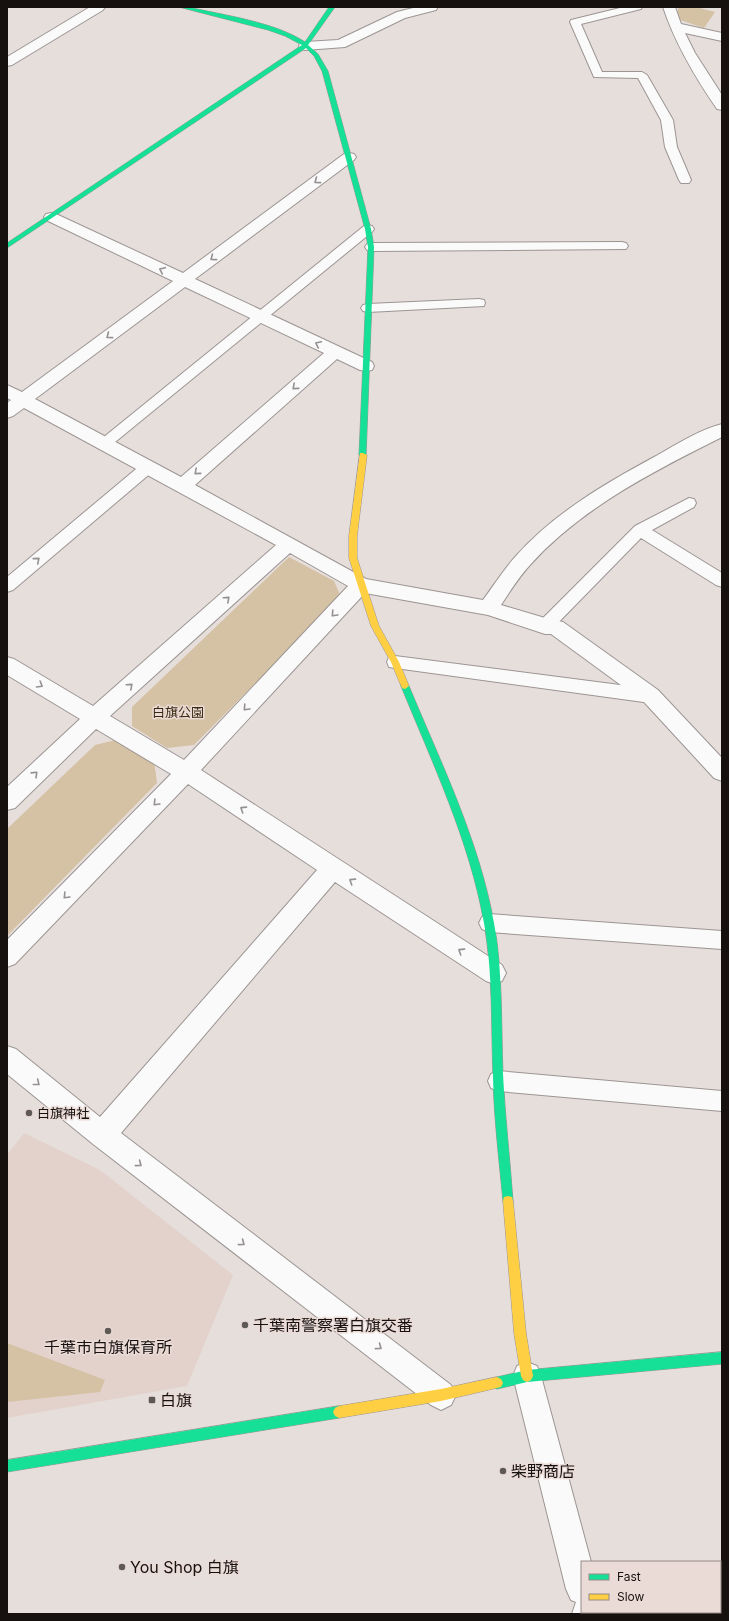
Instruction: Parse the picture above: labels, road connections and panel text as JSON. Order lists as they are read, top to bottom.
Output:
{
  "parks": ["白旗公園"],
  "places": {
    "other": [
      "白旗神社",
      "千葉南警察署白旗交番",
      "千葉市白旗保育所",
      "柴野商店",
      "You Shop 白旗"
    ],
    "transit": ["白旗"]
  },
  "legend": ["Fast", "Slow"]
}
